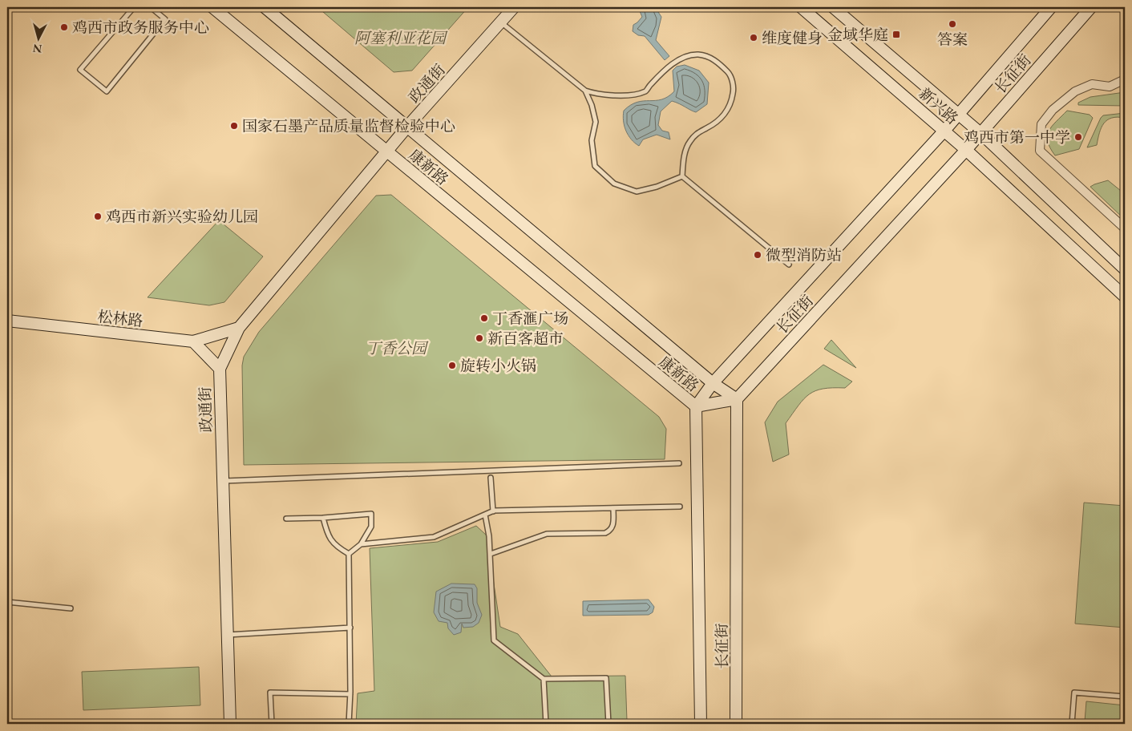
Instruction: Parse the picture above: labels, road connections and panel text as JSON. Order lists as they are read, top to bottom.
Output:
{
  "streets": {
    "main road": [
      "长征街",
      "政通街",
      "新兴路",
      "康新路",
      "松林路"
    ]
  },
  "crossings": [
    ["长征街", "新兴路"],
    ["长征街", "康新路"],
    ["政通街", "康新路"]
  ],
  "parks": ["阿塞利亚花园", "丁香公园"],
  "places": {
    "other": [
      "答案",
      "鸡西市政务服务中心",
      "维度健身",
      "国家石墨产品质量监督检验中心",
      "鸡西市第一中学",
      "鸡西市新兴实验幼儿园",
      "微型消防站",
      "丁香滙广场",
      "新百客超市",
      "旋转小火锅"
    ],
    "transit": ["金域华庭"]
  },
  "north": "bottom"
}
